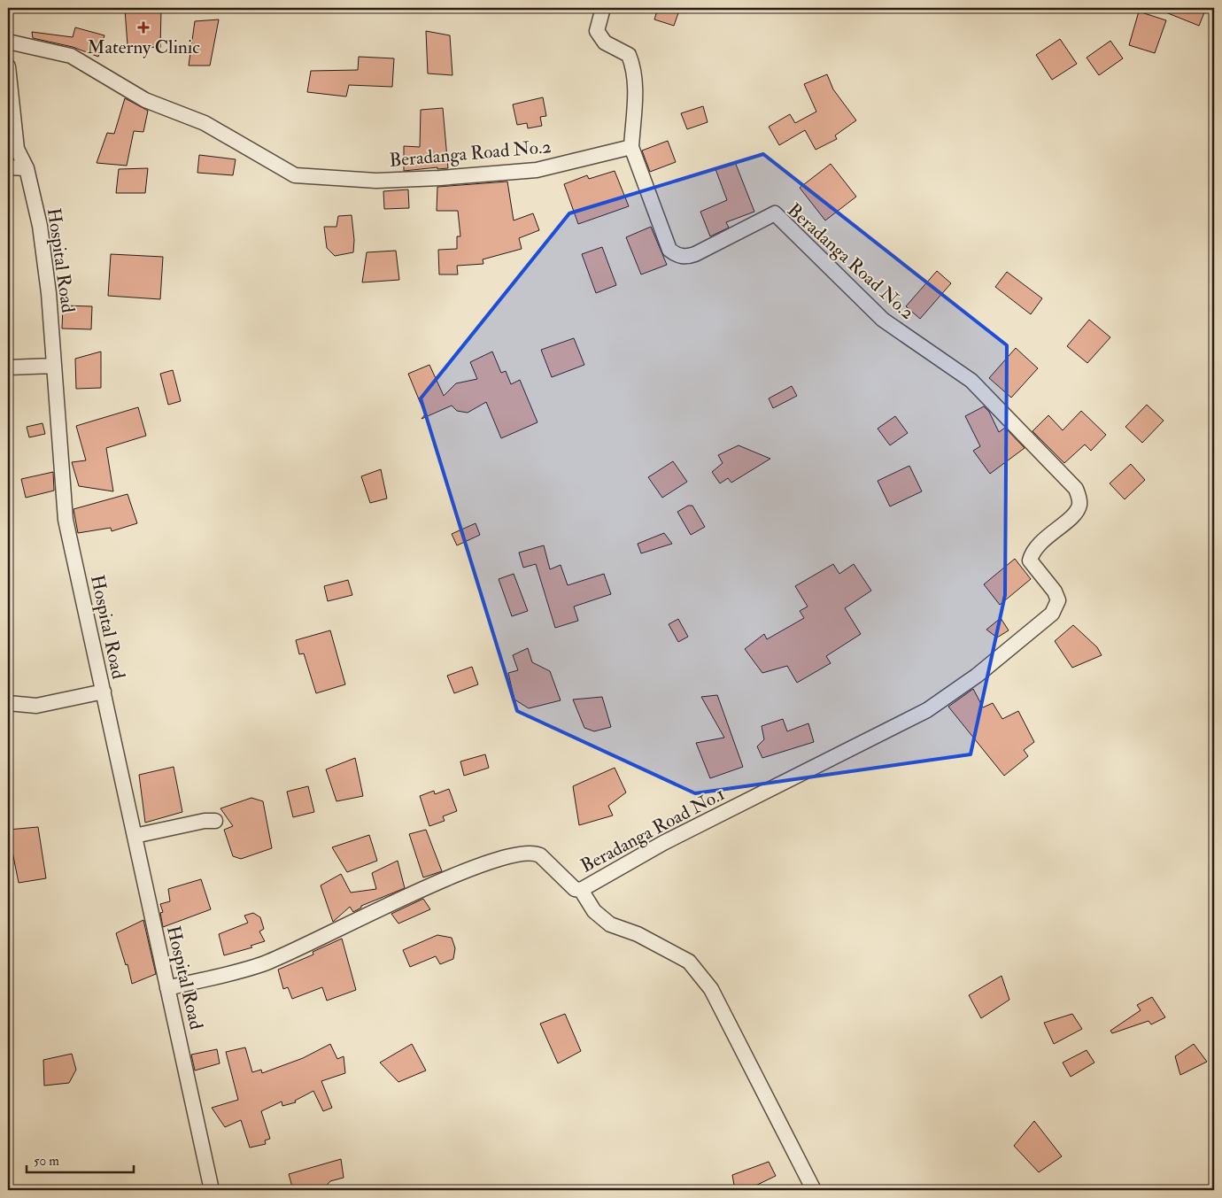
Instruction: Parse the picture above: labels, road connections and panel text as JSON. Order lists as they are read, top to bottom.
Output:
{
  "streets": {
    "street": ["Beradanga Road No.2", "Hospital Road", "Beradanga Road No.1"]
  },
  "crossings": [
    ["Beradanga Road No.2", "Beradanga Road No.1"],
    ["Hospital Road", "Beradanga Road No.1"]
  ],
  "places": {
    "health": ["Materny Clinic"]
  },
  "scale_bar": "50 m"
}
